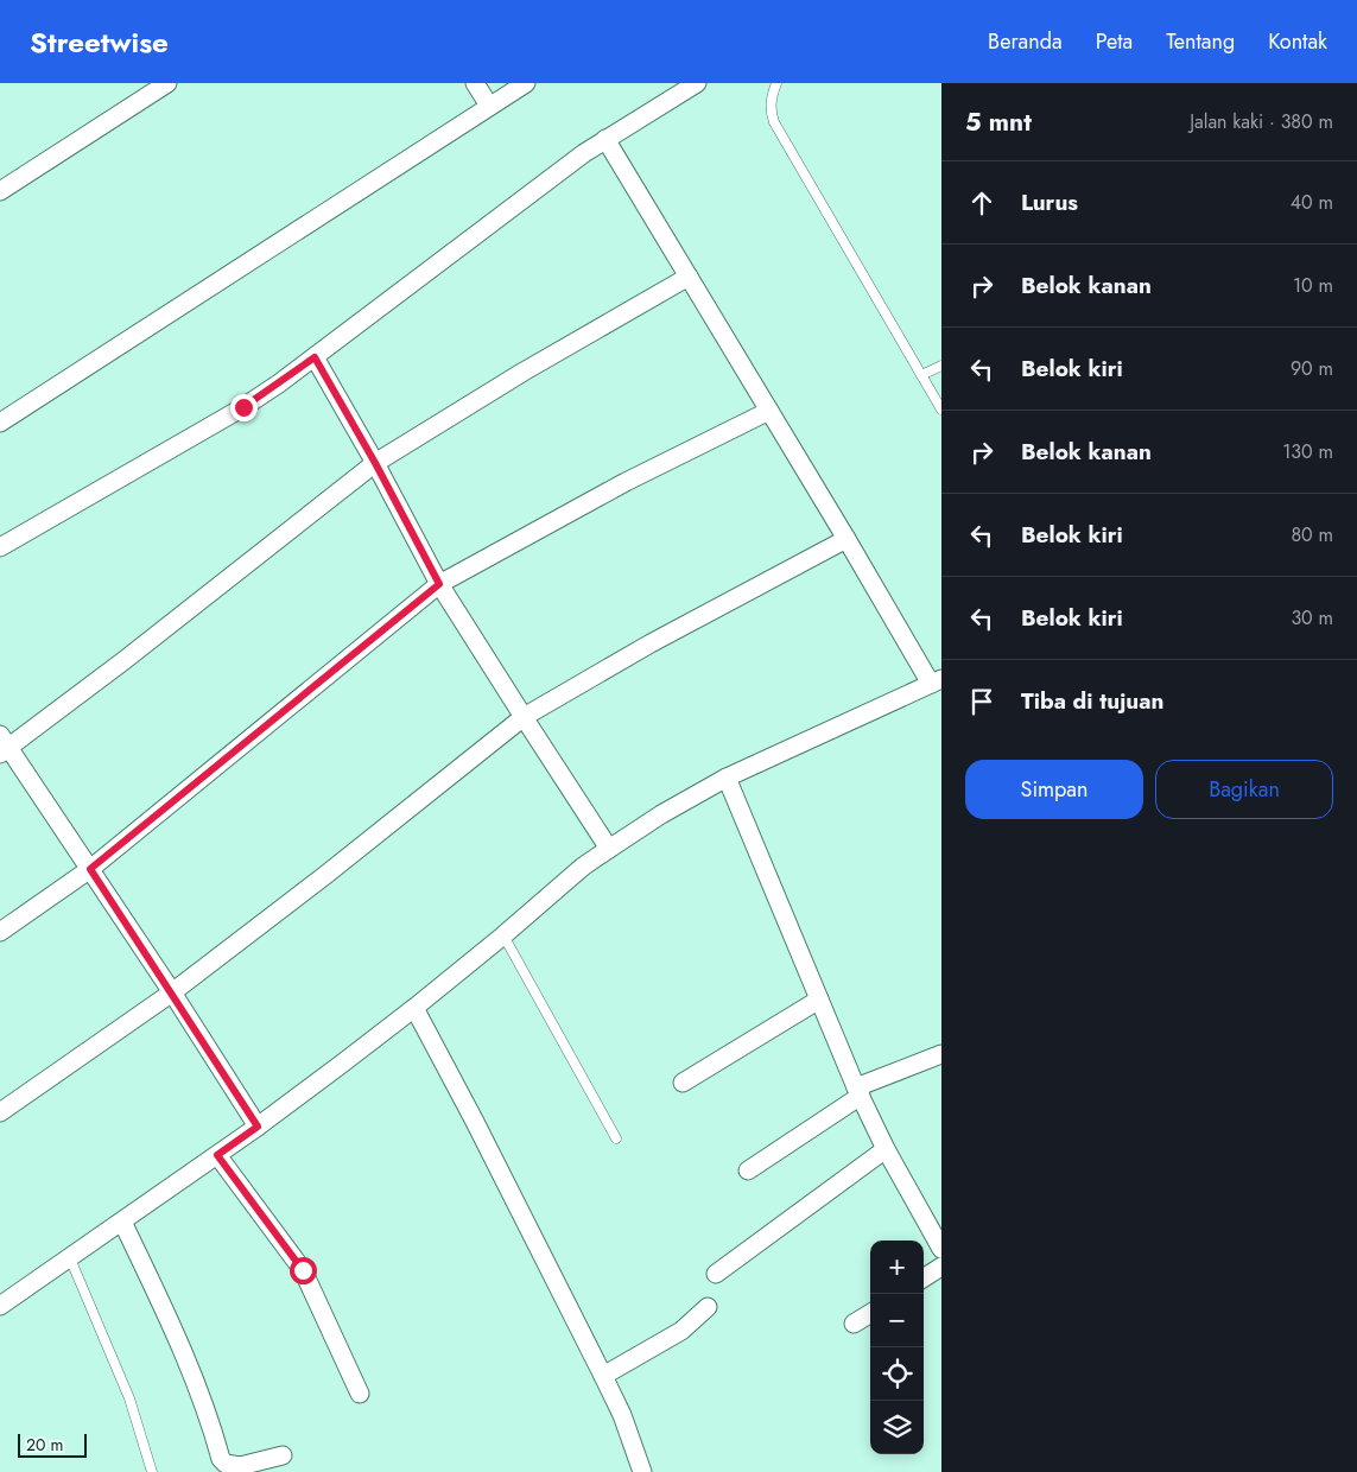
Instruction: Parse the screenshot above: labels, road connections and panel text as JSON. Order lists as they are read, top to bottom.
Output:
{
  "scale_bar": "20 m",
  "page": {
    "header": "Streetwise",
    "nav": [
      "Beranda",
      "Peta",
      "Tentang",
      "Kontak"
    ],
    "heading": ["5 mnt", "Jalan kaki · 380 m"],
    "list": [
      ["Lurus", "40 m"],
      ["Belok kanan", "10 m"],
      ["Belok kiri", "90 m"],
      ["Belok kanan", "130 m"],
      ["Belok kiri", "80 m"],
      ["Belok kiri", "30 m"],
      "Tiba di tujuan"
    ],
    "buttons": ["Simpan", "Bagikan"],
    "map_buttons": ["+", "−"],
    "scale": "20 m"
  }
}
